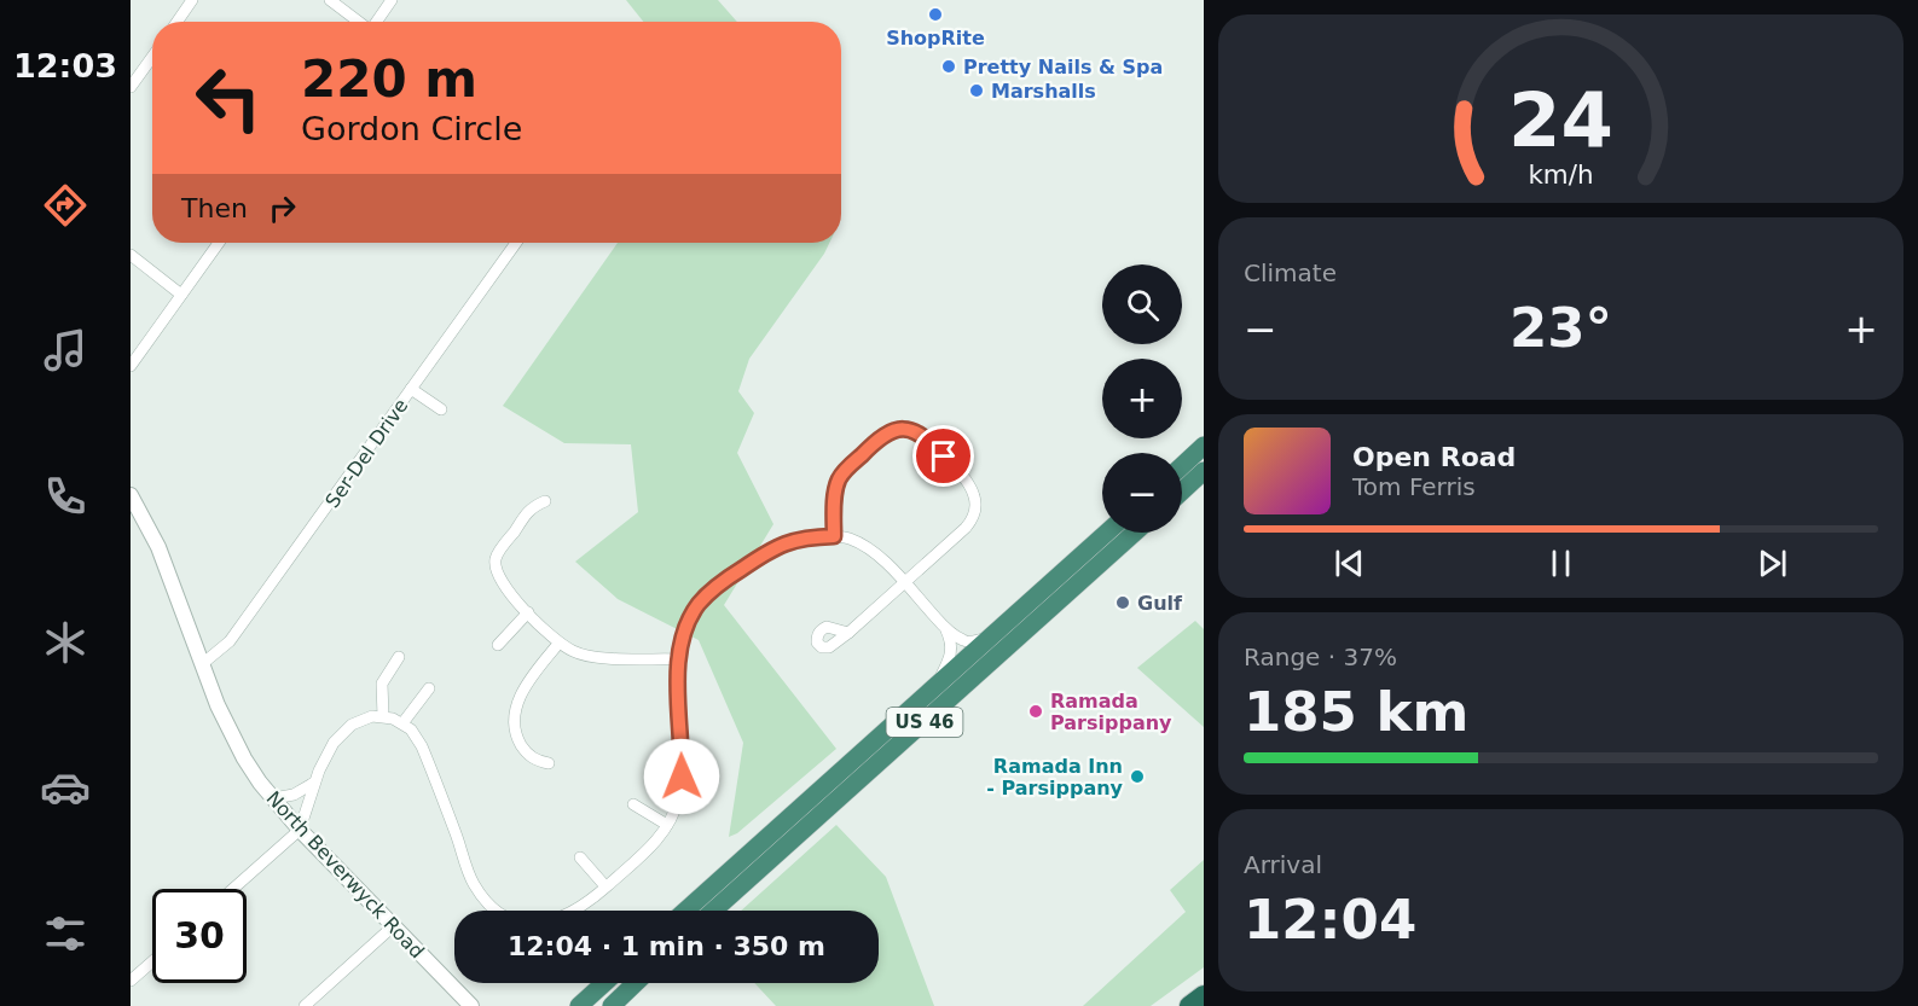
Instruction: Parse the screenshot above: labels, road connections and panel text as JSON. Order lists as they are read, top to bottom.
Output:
{
  "streets": {
    "highway": ["US 46"],
    "street": ["Ser-Del Drive", "North Beverwyck Road"]
  },
  "crossings": [
    ["Ser-Del Drive", "North Beverwyck Road"]
  ],
  "places": [
    "ShopRite",
    "Pretty Nails & Spa",
    "Marshalls",
    "Gulf",
    "Ramada Parsippany",
    "Ramada Inn - Parsippany"
  ],
  "page": {
    "tabs": "12:03",
    "turn": ["220 m", "Gordon Circle"],
    "then": "Then",
    "tile": [
      "Climate",
      ["Range · 37%", "185 km"],
      ["Arrival", "12:04"]
    ],
    "map_buttons": ["+", "−"],
    "heat": ["−", "23°", "+"],
    "song": ["Open Road", "Tom Ferris"],
    "limit": "30",
    "trip": "12:04 · 1 min · 350 m",
    "gauge": ["24", "km/h"]
  }
}
